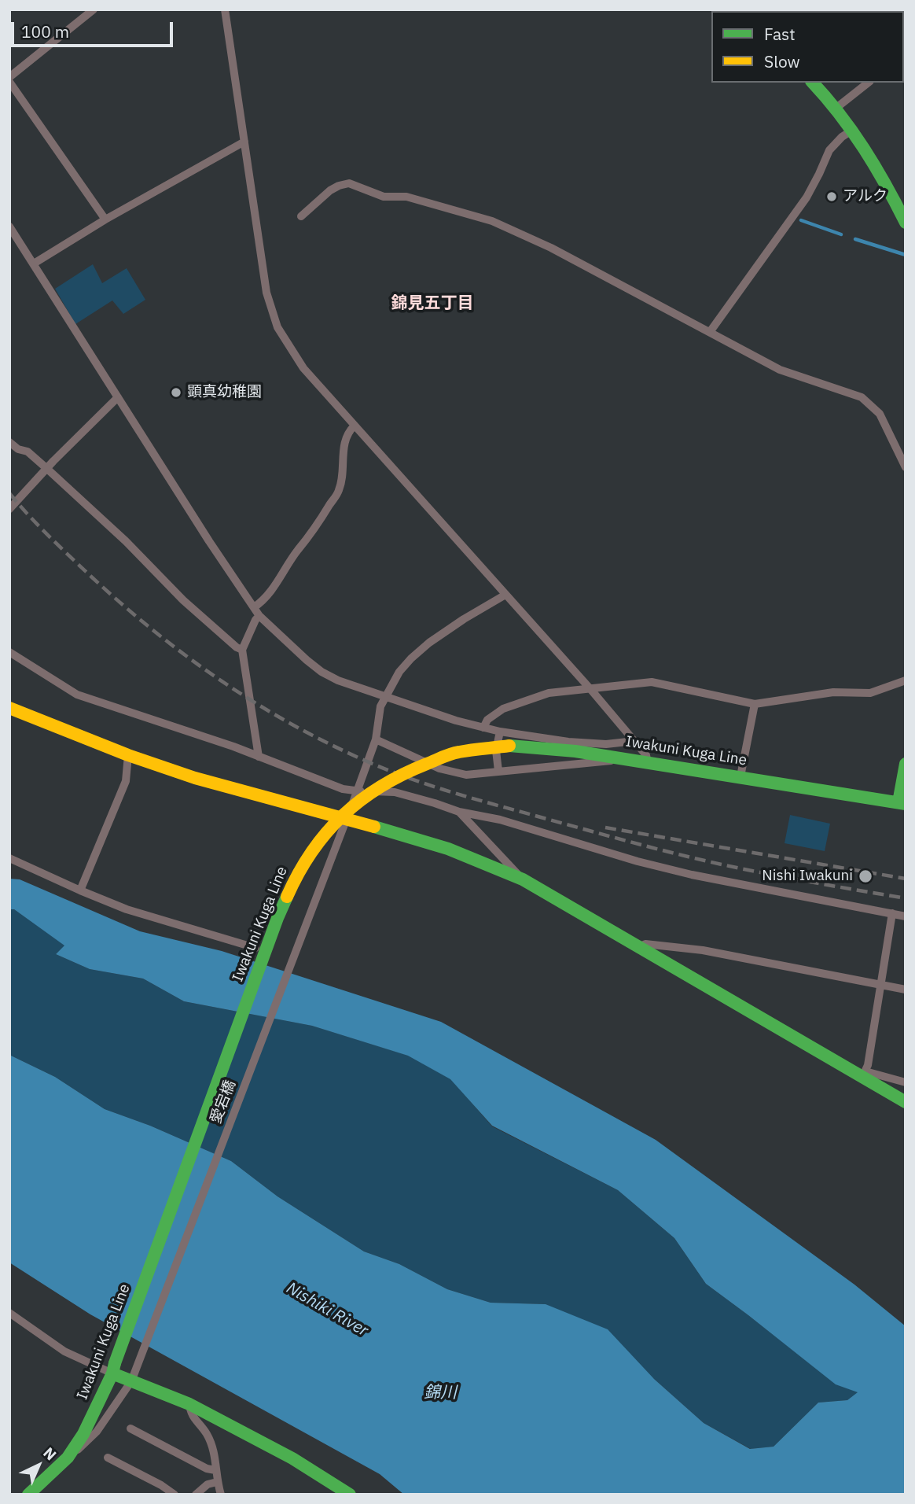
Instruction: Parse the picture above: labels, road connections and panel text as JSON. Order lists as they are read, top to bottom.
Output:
{
  "streets": {
    "main road": ["Iwakuni Kuga Line"],
    "street": ["愛宕橋"]
  },
  "crossings": [
    ["Iwakuni Kuga Line", "愛宕橋"]
  ],
  "districts": ["錦見五丁目"],
  "water": ["Nishiki River", "錦川"],
  "places": ["アルク", "顕真幼稚園", "Nishi Iwakuni"],
  "legend": ["Fast", "Slow"],
  "scale_bar": "100 m",
  "north": "top right"
}
